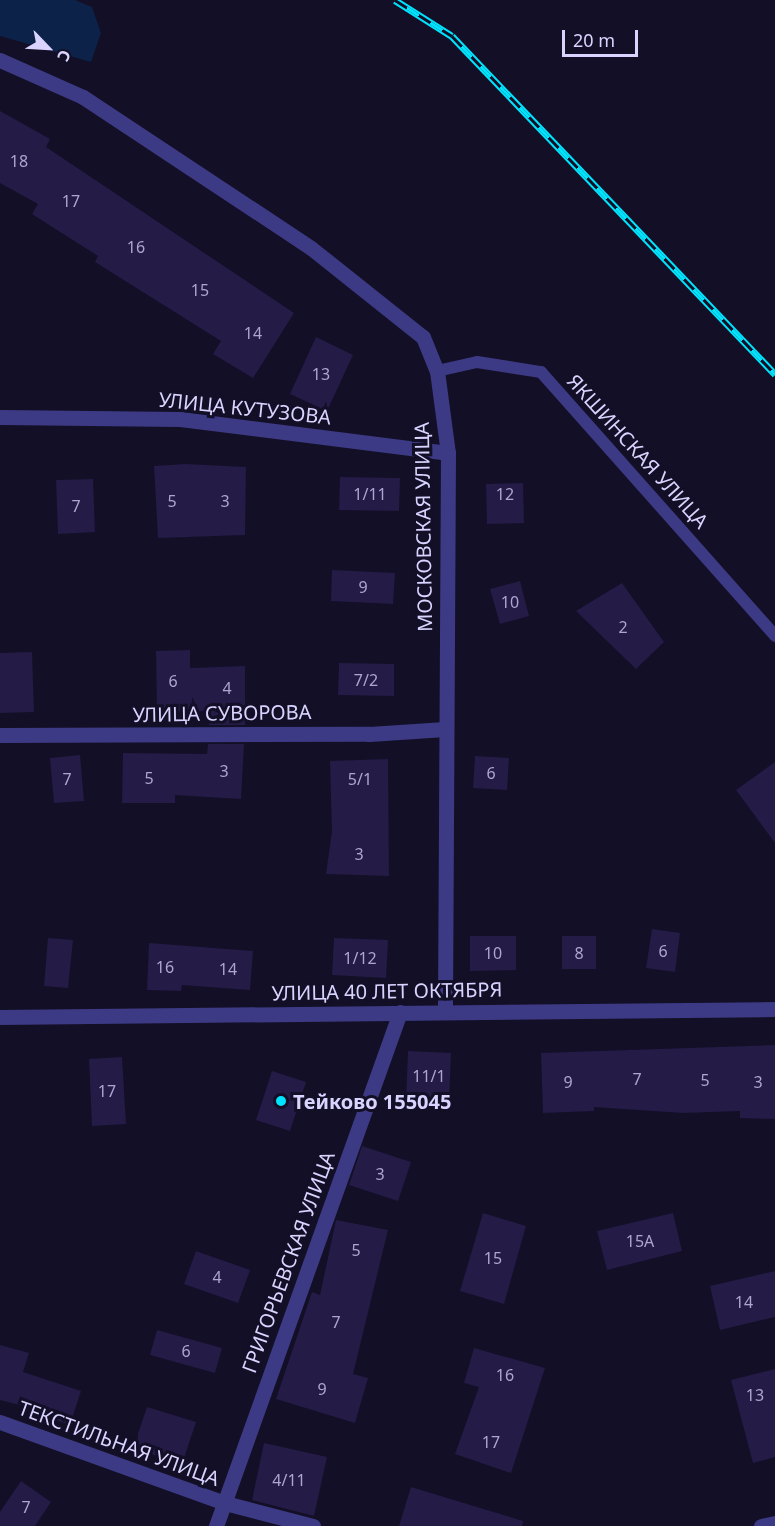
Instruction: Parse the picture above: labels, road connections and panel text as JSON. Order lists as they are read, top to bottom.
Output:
{
  "streets": {
    "street": [
      "УЛИЦА КУТУЗОВА",
      "МОСКОВСКАЯ УЛИЦА",
      "УЛИЦА СУВОРОВА",
      "УЛИЦА 40 ЛЕТ ОКТЯБРЯ",
      "ГРИГОРЬЕВСКАЯ УЛИЦА",
      "ТЕКСТИЛЬНАЯ УЛИЦА"
    ],
    "lane": ["ЯКШИНСКАЯ УЛИЦА"]
  },
  "crossings": [
    ["УЛИЦА КУТУЗОВА", "МОСКОВСКАЯ УЛИЦА"],
    ["ЯКШИНСКАЯ УЛИЦА", "МОСКОВСКАЯ УЛИЦА"],
    ["МОСКОВСКАЯ УЛИЦА", "УЛИЦА СУВОРОВА"],
    ["МОСКОВСКАЯ УЛИЦА", "УЛИЦА 40 ЛЕТ ОКТЯБРЯ"],
    ["УЛИЦА 40 ЛЕТ ОКТЯБРЯ", "ГРИГОРЬЕВСКАЯ УЛИЦА"],
    ["ГРИГОРЬЕВСКАЯ УЛИЦА", "ТЕКСТИЛЬНАЯ УЛИЦА"]
  ],
  "places": ["Тейково 155045"],
  "house_numbers": [
    "18",
    "17",
    "16",
    "15",
    "14",
    "13",
    "1/11",
    "12",
    "5",
    "3",
    "7",
    "9",
    "10",
    "2",
    "7/2",
    "6",
    "4",
    "3",
    "6",
    "5",
    "7",
    "5/1",
    "3",
    "6",
    "10",
    "8",
    "1/12",
    "16",
    "14",
    "11/1",
    "7",
    "5",
    "9",
    "3",
    "17",
    "3",
    "15А",
    "5",
    "15",
    "4",
    "14",
    "7",
    "6",
    "16",
    "9",
    "13",
    "17",
    "4/11",
    "7"
  ],
  "scale_bar": "20 m",
  "north": "bottom right"
}
